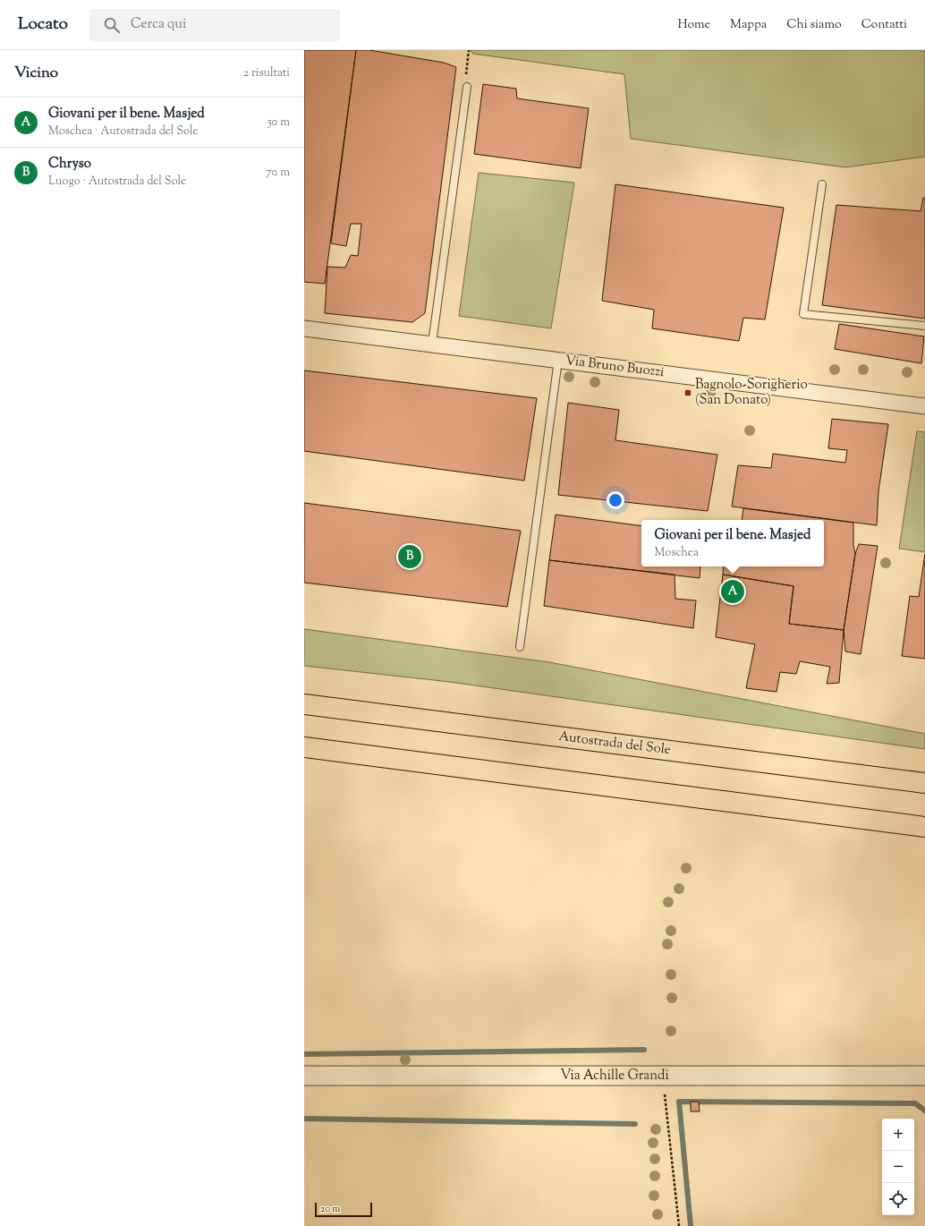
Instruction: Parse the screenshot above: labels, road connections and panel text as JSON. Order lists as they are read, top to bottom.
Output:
{
  "streets": {
    "highway": ["Autostrada del Sole"],
    "street": ["Via Bruno Buozzi", "Via Achille Grandi"]
  },
  "places": {
    "transit": ["Bagnolo-Sorigherio (San Donato)"]
  },
  "scale_bar": "20 m",
  "page": {
    "header": "Locato",
    "search": "Cerca qui",
    "nav": [
      "Home",
      "Mappa",
      "Chi siamo",
      "Contatti"
    ],
    "heading": ["Vicino", "2 risultati"],
    "list": [
      {
        "mark": "A",
        "name": "Giovani per il bene. Masjed",
        "note": "Moschea · Autostrada del Sole",
        "value": "50 m"
      },
      {
        "mark": "B",
        "name": "Chryso",
        "note": "Luogo · Autostrada del Sole",
        "value": "70 m"
      }
    ],
    "popup": ["Giovani per il bene. Masjed", "Moschea"],
    "pins": ["B", "A"],
    "map_buttons": ["+", "−"],
    "scale": "20 m"
  }
}
